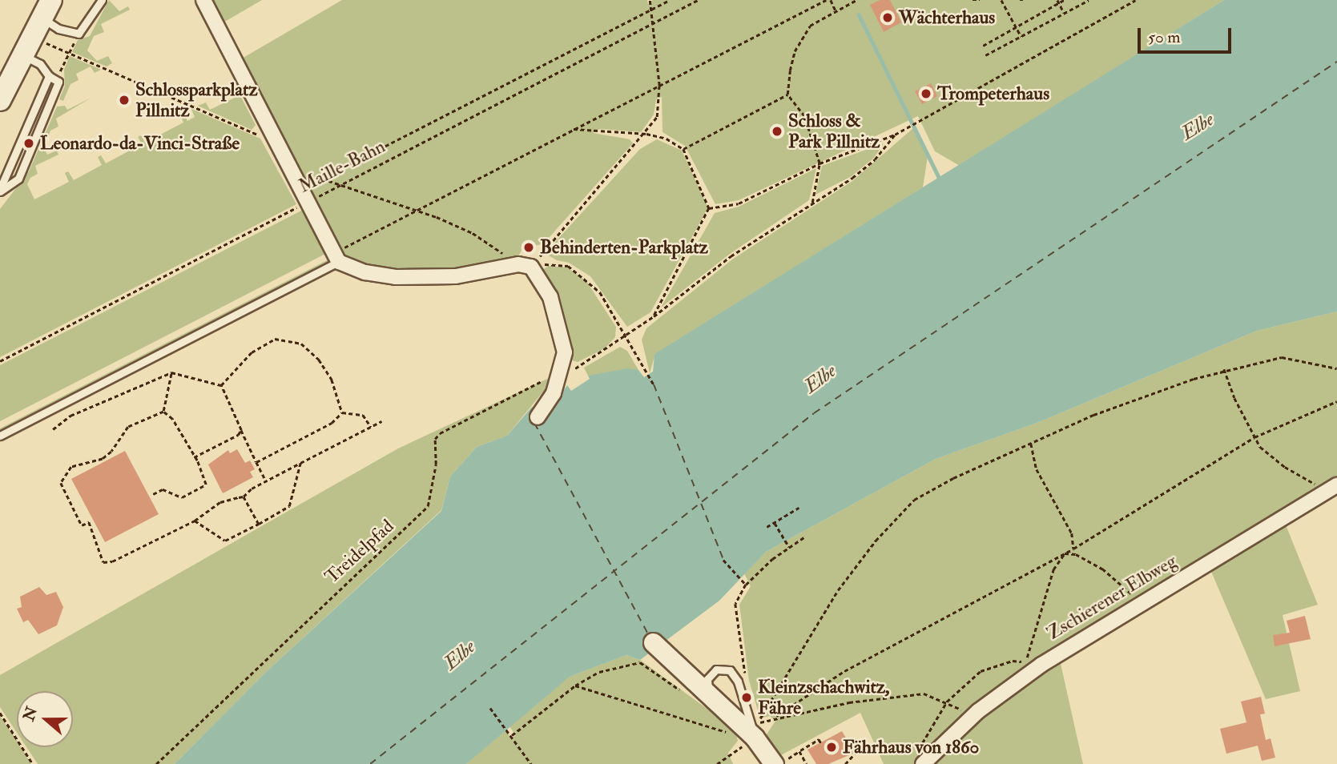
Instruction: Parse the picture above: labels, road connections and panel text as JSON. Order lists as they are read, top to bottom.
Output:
{
  "streets": {
    "street": ["Zschierener Elbweg"],
    "path": ["Maille-Bahn", "Treidelpfad"]
  },
  "water": ["Elbe"],
  "places": [
    "Wächterhaus",
    "Trompeterhaus",
    "Schlossparkplatz Pillnitz",
    "Schloss & Park Pillnitz",
    "Leonardo-da-Vinci-Straße",
    "Behinderten-Parkplatz",
    "Kleinzschachwitz, Fähre",
    "Fährhaus von 1860"
  ],
  "scale_bar": "50 m",
  "north": "left"
}
